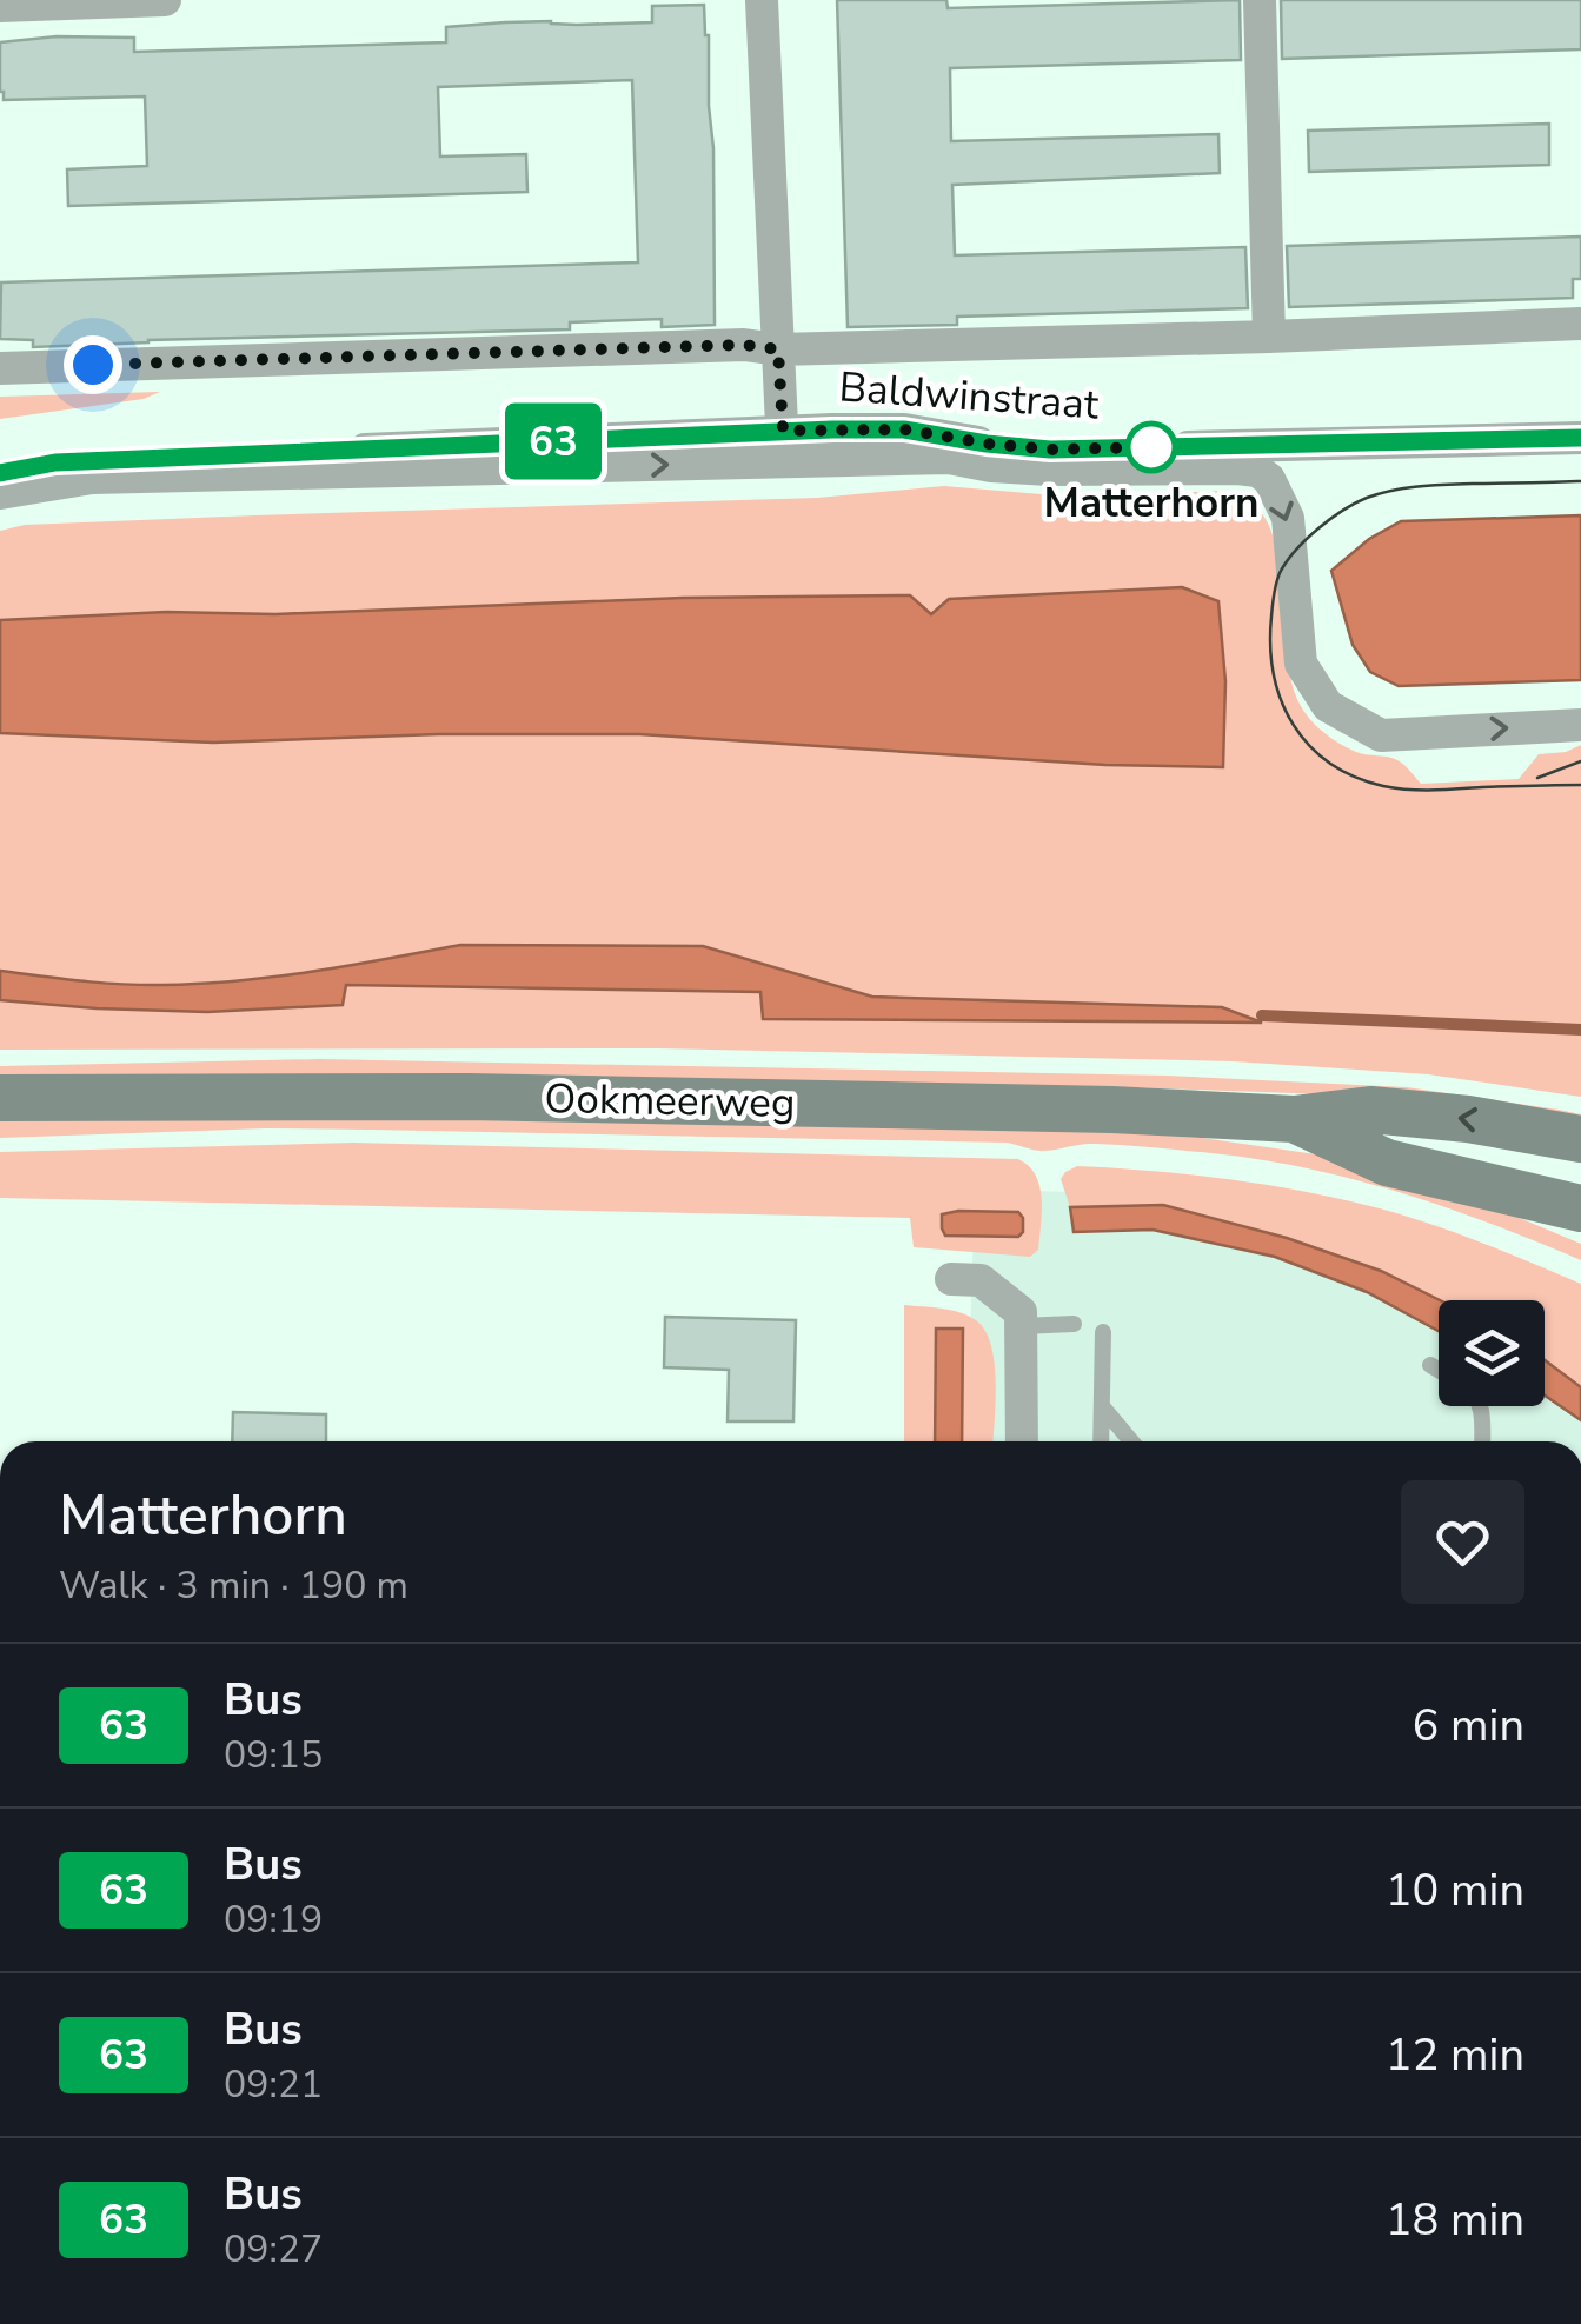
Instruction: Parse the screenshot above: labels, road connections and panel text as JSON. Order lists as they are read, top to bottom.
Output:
{
  "streets": {
    "main road": ["Ookmeerweg"],
    "street": ["Baldwinstraat"]
  },
  "places": ["Matterhorn"],
  "lines": ["bus line 63"],
  "page": {
    "on_map": "63",
    "heading": ["Matterhorn", "Walk · 3 min · 190 m"],
    "list": [
      {
        "mark": "63",
        "name": "Bus",
        "note": "09:15",
        "value": "6 min"
      },
      {
        "mark": "63",
        "name": "Bus",
        "note": "09:19",
        "value": "10 min"
      },
      {
        "mark": "63",
        "name": "Bus",
        "note": "09:21",
        "value": "12 min"
      },
      {
        "mark": "63",
        "name": "Bus",
        "note": "09:27",
        "value": "18 min"
      }
    ]
  }
}
